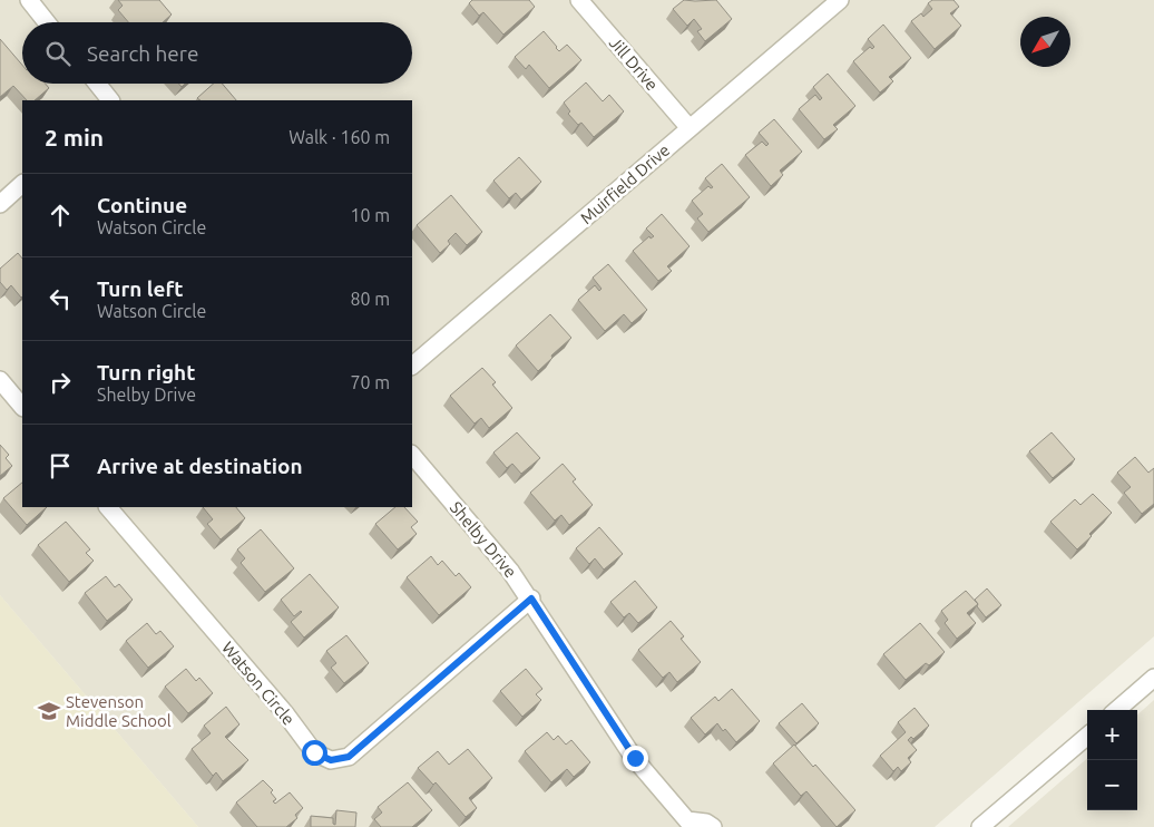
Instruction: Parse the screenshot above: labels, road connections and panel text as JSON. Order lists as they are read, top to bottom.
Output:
{
  "streets": {
    "street": [
      "Jill Drive",
      "Muirfield Drive",
      "Shelby Drive",
      "Watson Circle"
    ]
  },
  "crossings": [
    ["Jill Drive", "Muirfield Drive"],
    ["Shelby Drive", "Watson Circle"]
  ],
  "places": {
    "school or university": ["Stevenson Middle School"]
  },
  "north": "bottom left",
  "page": {
    "search": "Search here",
    "heading": ["2 min", "Walk · 160 m"],
    "list": [
      ["Continue", "Watson Circle", "10 m"],
      ["Turn left", "Watson Circle", "80 m"],
      ["Turn right", "Shelby Drive", "70 m"],
      "Arrive at destination"
    ],
    "map_buttons": ["+", "−"]
  }
}
